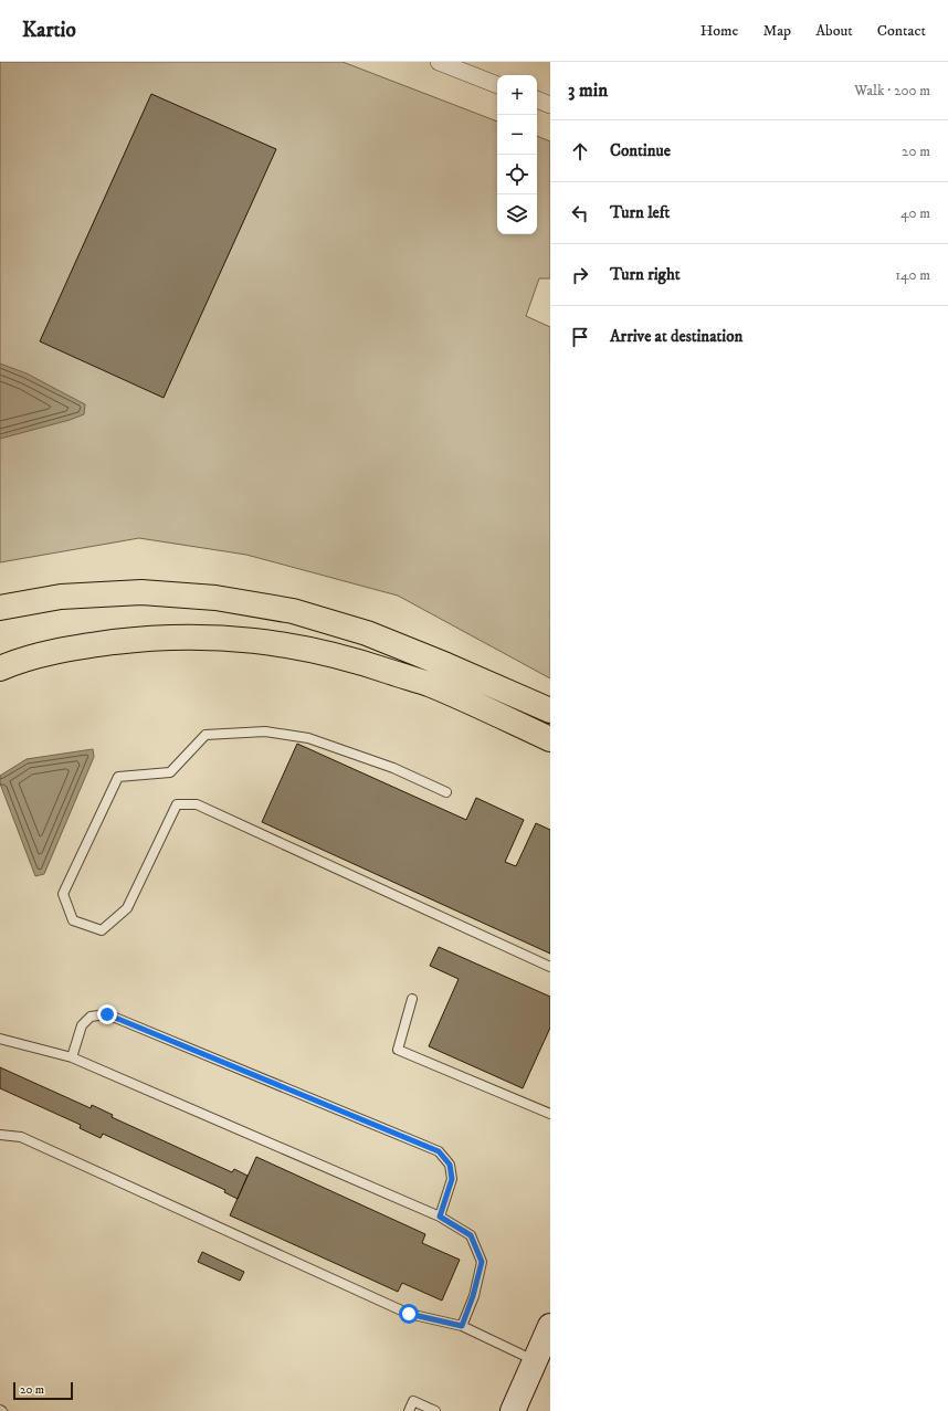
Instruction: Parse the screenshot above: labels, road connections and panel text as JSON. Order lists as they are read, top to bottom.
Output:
{
  "scale_bar": "20 m",
  "page": {
    "header": "Kartio",
    "nav": [
      "Home",
      "Map",
      "About",
      "Contact"
    ],
    "heading": ["3 min", "Walk · 200 m"],
    "map_buttons": ["+", "−"],
    "list": [
      ["Continue", "20 m"],
      ["Turn left", "40 m"],
      ["Turn right", "140 m"],
      "Arrive at destination"
    ],
    "scale": "20 m"
  }
}
